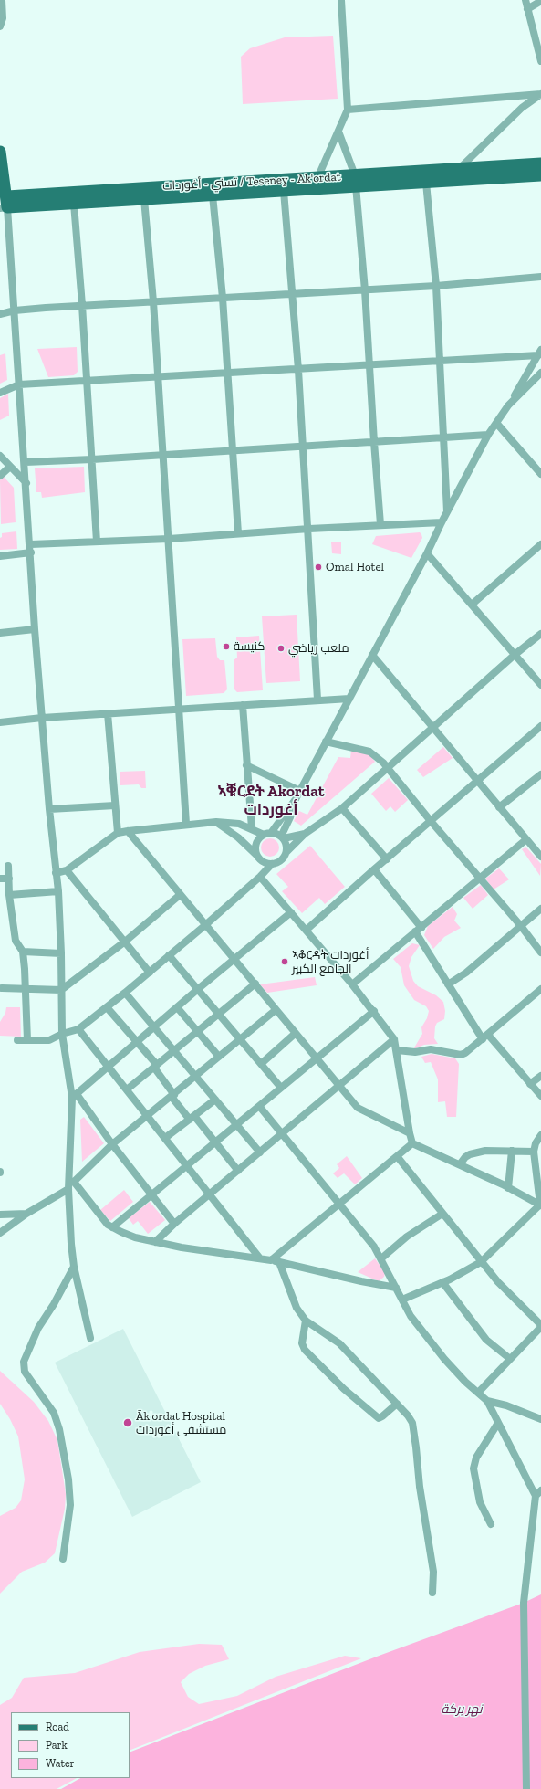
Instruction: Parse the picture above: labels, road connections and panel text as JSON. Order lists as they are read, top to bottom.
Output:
{
  "streets": {
    "main road": ["تسني - أغوردات / Teseney - Ak'ordat"]
  },
  "districts": ["ኣቑርደት Akordat أغوردات"],
  "water": ["نهر بركة"],
  "places": [
    "Omal Hotel",
    "كنيسة",
    "ملعب رياضي",
    "ኣቆርዳት أغوردات الجامع الكبير",
    "Āk'ordat Hospital مستشفى أغوردات"
  ],
  "legend": ["Road", "Park", "Water"]
}
